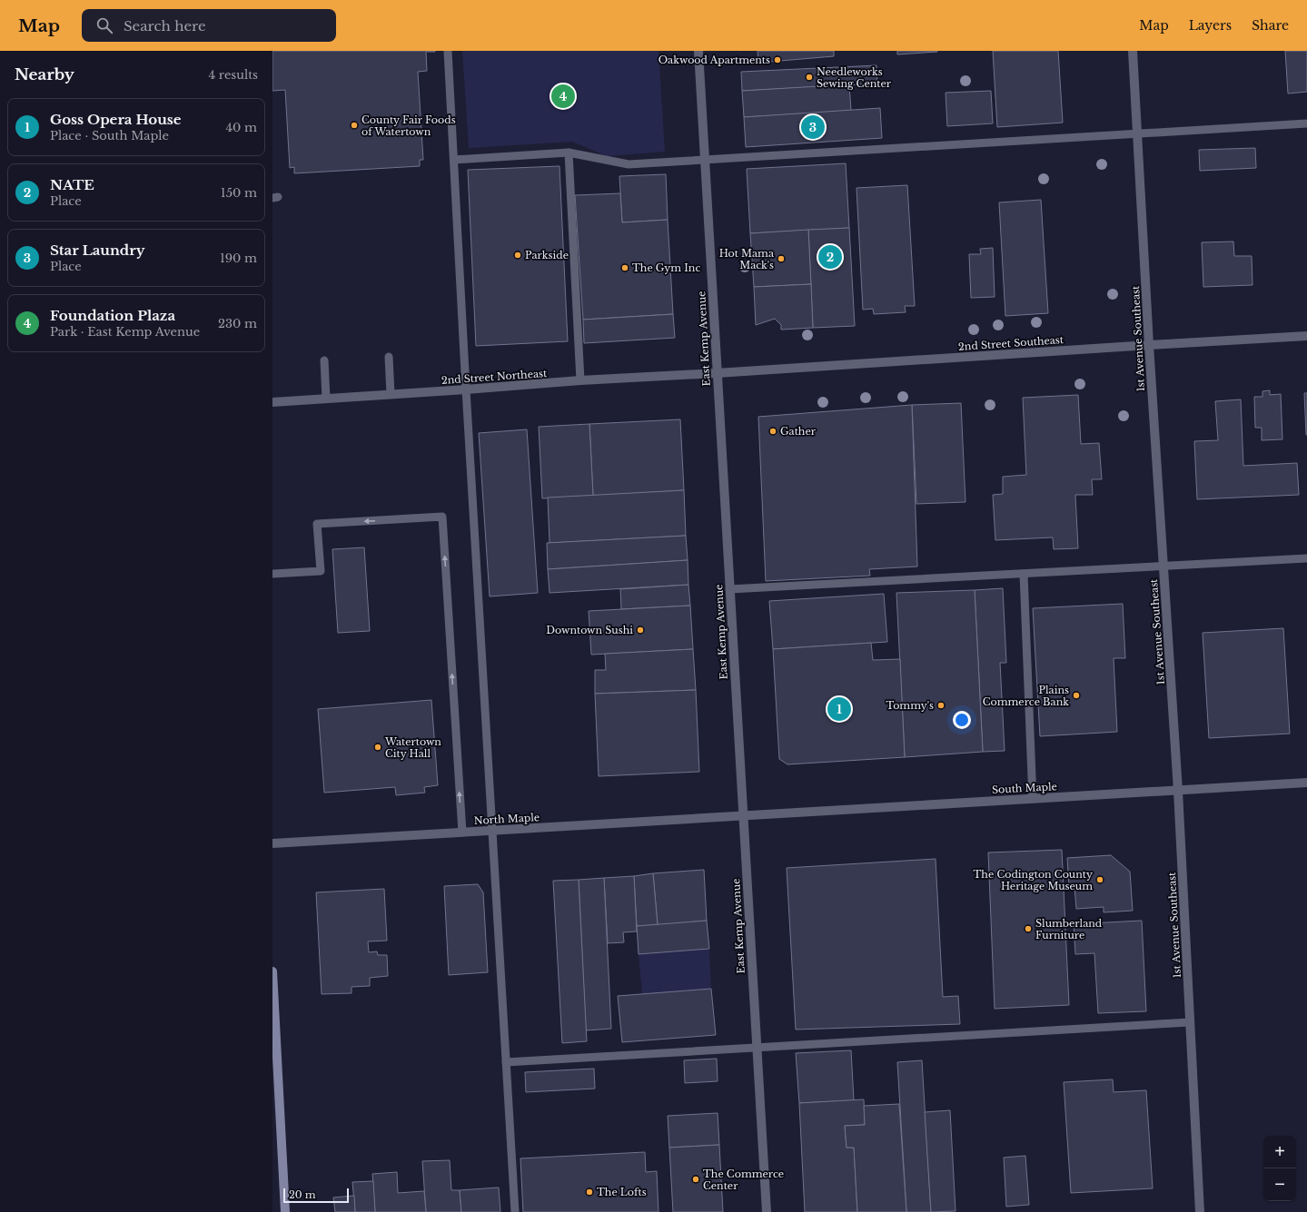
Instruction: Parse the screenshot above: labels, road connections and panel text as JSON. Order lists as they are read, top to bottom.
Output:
{
  "streets": {
    "street": [
      "East Kemp Avenue",
      "1st Avenue Southeast",
      "2nd Street Southeast",
      "2nd Street Northeast",
      "South Maple",
      "North Maple"
    ]
  },
  "crossings": [
    ["East Kemp Avenue", "2nd Street Southeast"],
    ["East Kemp Avenue", "2nd Street Northeast"],
    ["East Kemp Avenue", "South Maple"],
    ["East Kemp Avenue", "North Maple"],
    ["1st Avenue Southeast", "2nd Street Southeast"],
    ["1st Avenue Southeast", "South Maple"],
    ["2nd Street Southeast", "2nd Street Northeast"],
    ["South Maple", "North Maple"]
  ],
  "places": [
    "Oakwood Apartments",
    "Needleworks Sewing Center",
    "County Fair Foods of Watertown",
    "Parkside",
    "Hot Mama Mack's",
    "The Gym Inc",
    "Gather",
    "Downtown Sushi",
    "Plains Commerce Bank",
    "Tommy's",
    "Watertown City Hall",
    "The Codington County Heritage Museum",
    "Slumberland Furniture",
    "The Commerce Center",
    "The Lofts"
  ],
  "scale_bar": "20 m",
  "page": {
    "header": "Map",
    "search": "Search here",
    "nav": ["Map", "Layers", "Share"],
    "heading": ["Nearby", "4 results"],
    "pins": [
      "4",
      "3",
      "2",
      "1"
    ],
    "list": [
      {
        "mark": "1",
        "name": "Goss Opera House",
        "note": "Place · South Maple",
        "value": "40 m"
      },
      {
        "mark": "2",
        "name": "NATE",
        "note": "Place",
        "value": "150 m"
      },
      {
        "mark": "3",
        "name": "Star Laundry",
        "note": "Place",
        "value": "190 m"
      },
      {
        "mark": "4",
        "name": "Foundation Plaza",
        "note": "Park · East Kemp Avenue",
        "value": "230 m"
      }
    ],
    "map_buttons": ["+", "−"],
    "scale": "20 m"
  }
}
